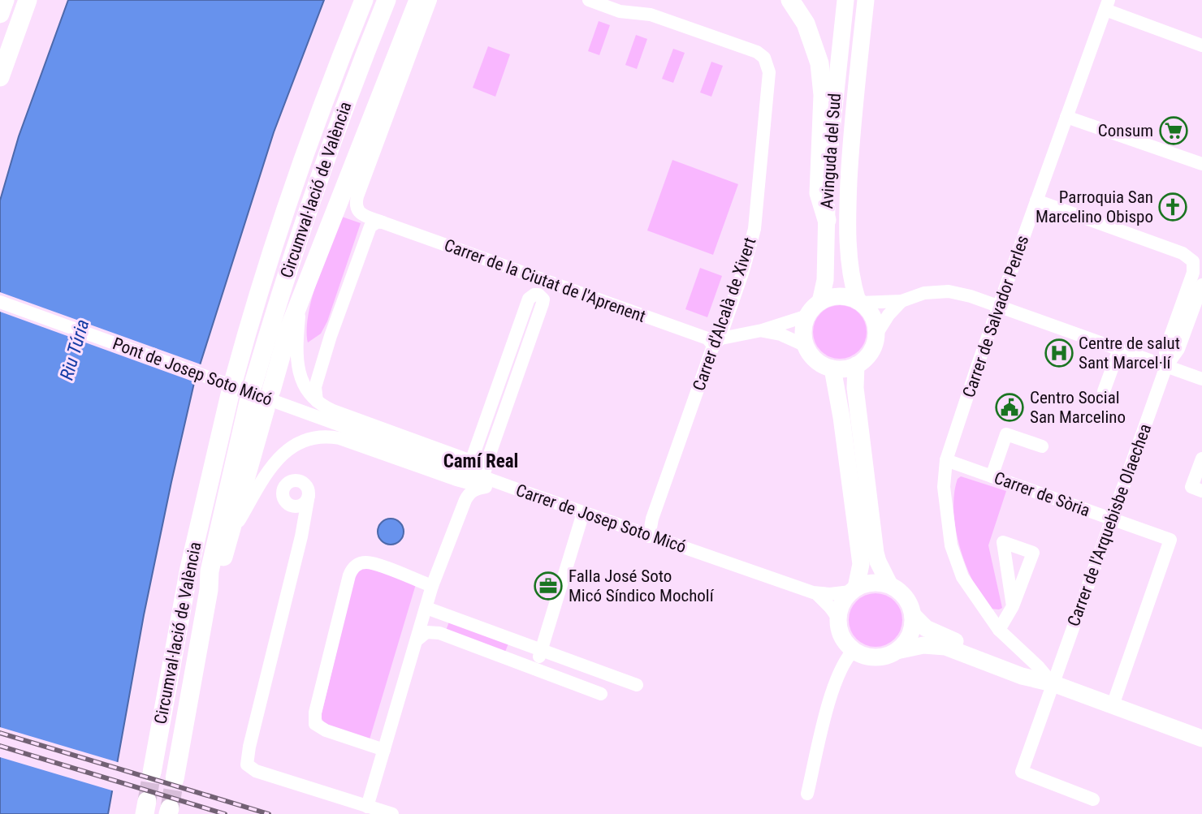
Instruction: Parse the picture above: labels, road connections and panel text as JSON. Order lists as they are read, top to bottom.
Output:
{
  "streets": {
    "highway": ["Circumval·lació de València"],
    "main road": ["Avinguda del Sud"],
    "street": [
      "Carrer de la Ciutat de l'Aprenent",
      "Carrer d'Alcalà de Xivert",
      "Carrer de Salvador Perles",
      "Pont de Josep Soto Micó",
      "Carrer de Sòria",
      "Carrer de Josep Soto Micó",
      "Carrer de l'Arquebisbe Olaechea"
    ]
  },
  "crossings": [
    ["Carrer de la Ciutat de l'Aprenent", "Carrer d'Alcalà de Xivert"],
    ["Carrer d'Alcalà de Xivert", "Carrer de Josep Soto Micó"],
    ["Carrer de Salvador Perles", "Carrer de Sòria"],
    ["Carrer de Salvador Perles", "Carrer de l'Arquebisbe Olaechea"],
    ["Carrer de Sòria", "Carrer de l'Arquebisbe Olaechea"]
  ],
  "districts": ["Camí Real"],
  "water": ["Riu Túria"],
  "places": {
    "supermarket": ["Consum"],
    "church": ["Parroquia San Marcelino Obispo"],
    "hospital": ["Centre de salut Sant Marcel·lí"],
    "public building": ["Centro Social San Marcelino"],
    "office": ["Falla José Soto Micó Síndico Mocholí"]
  }
}
